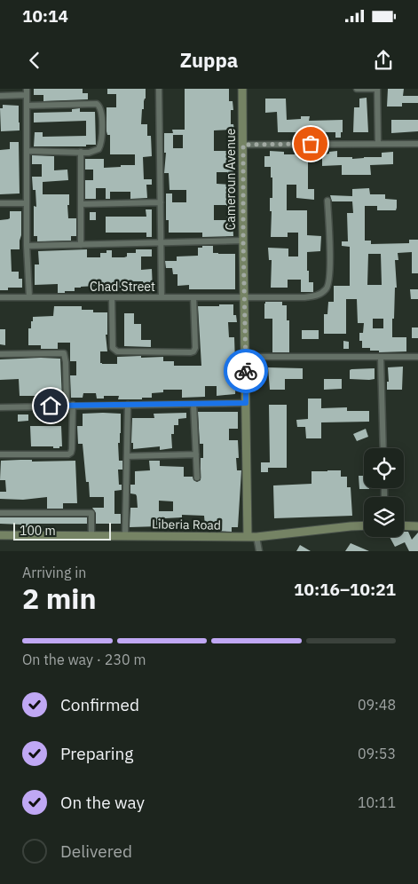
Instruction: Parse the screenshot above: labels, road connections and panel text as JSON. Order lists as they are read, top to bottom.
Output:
{
  "streets": {
    "street": ["Cameroun Avenue", "Chad Street", "Liberia Road"]
  },
  "crossings": [
    ["Cameroun Avenue", "Chad Street"],
    ["Cameroun Avenue", "Liberia Road"]
  ],
  "scale_bar": "100 m",
  "page": {
    "status": "10:14",
    "header": "Zuppa",
    "scale": "100 m",
    "heading": ["2 min", "Arriving in", "10:16–10:21"],
    "bar": "On the way · 230 m",
    "list": [
      ["Confirmed", "09:48"],
      ["Preparing", "09:53"],
      ["On the way", "10:11"],
      "Delivered"
    ]
  }
}
